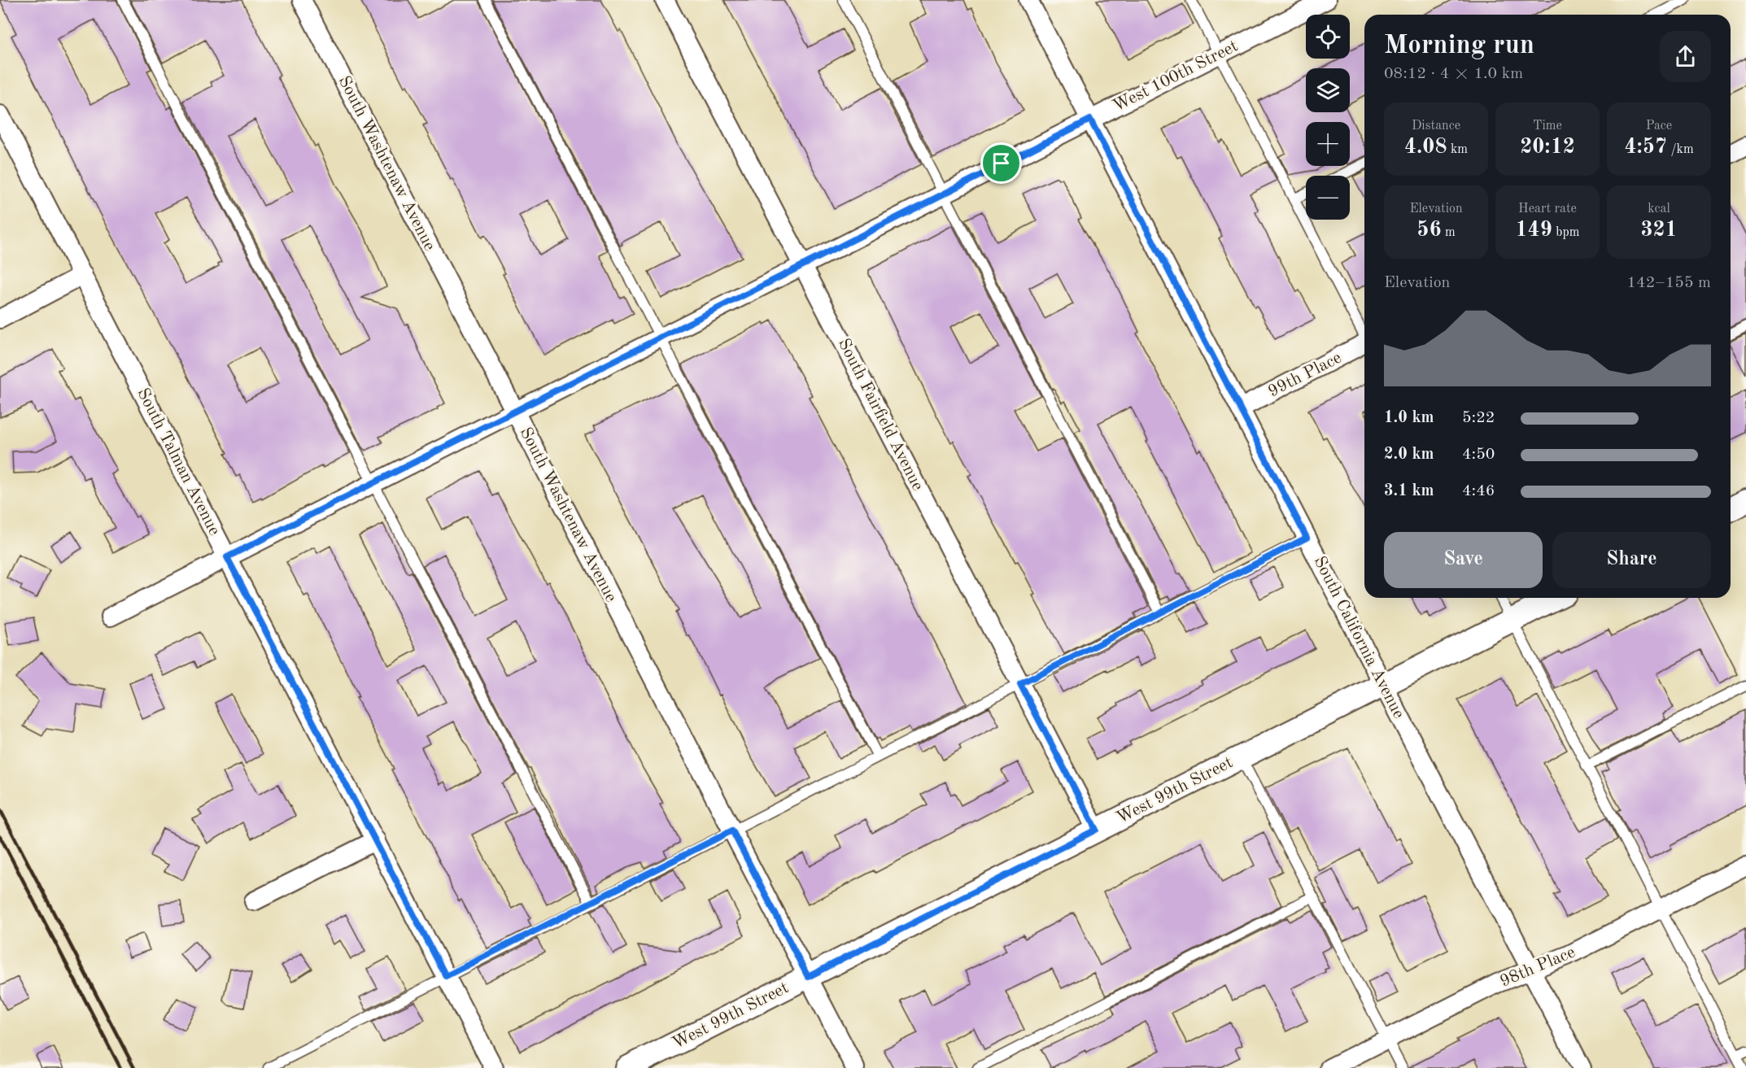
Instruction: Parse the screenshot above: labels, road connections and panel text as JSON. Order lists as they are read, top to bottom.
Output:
{
  "streets": {
    "street": [
      "West 100th Street",
      "South Washtenaw Avenue",
      "99th Place",
      "South Fairfield Avenue",
      "South Talman Avenue",
      "South California Avenue",
      "West 99th Street",
      "98th Place"
    ]
  },
  "crossings": [
    ["West 100th Street", "South Washtenaw Avenue"],
    ["West 100th Street", "South Fairfield Avenue"],
    ["West 100th Street", "South Talman Avenue"],
    ["West 100th Street", "South California Avenue"],
    ["South Washtenaw Avenue", "West 99th Street"],
    ["99th Place", "South California Avenue"],
    ["South Fairfield Avenue", "West 99th Street"],
    ["South California Avenue", "West 99th Street"],
    ["South California Avenue", "98th Place"]
  ],
  "page": {
    "map_buttons": ["+", "−"],
    "heading": ["Morning run", "08:12 · 4 × 1.0 km"],
    "stats": [
      ["Distance", "4.08 km"],
      ["Time", "20:12"],
      ["Pace", "4:57 /km"],
      ["Elevation", "56 m"],
      ["Heart rate", "149 bpm"],
      ["kcal", "321"]
    ],
    "chart": ["Elevation", "142–155 m"],
    "list": [
      {
        "name": "1.0 km",
        "note": "5:22"
      },
      {
        "name": "2.0 km",
        "note": "4:50"
      },
      {
        "name": "3.1 km",
        "note": "4:46"
      }
    ],
    "buttons": ["Save", "Share"]
  }
}
